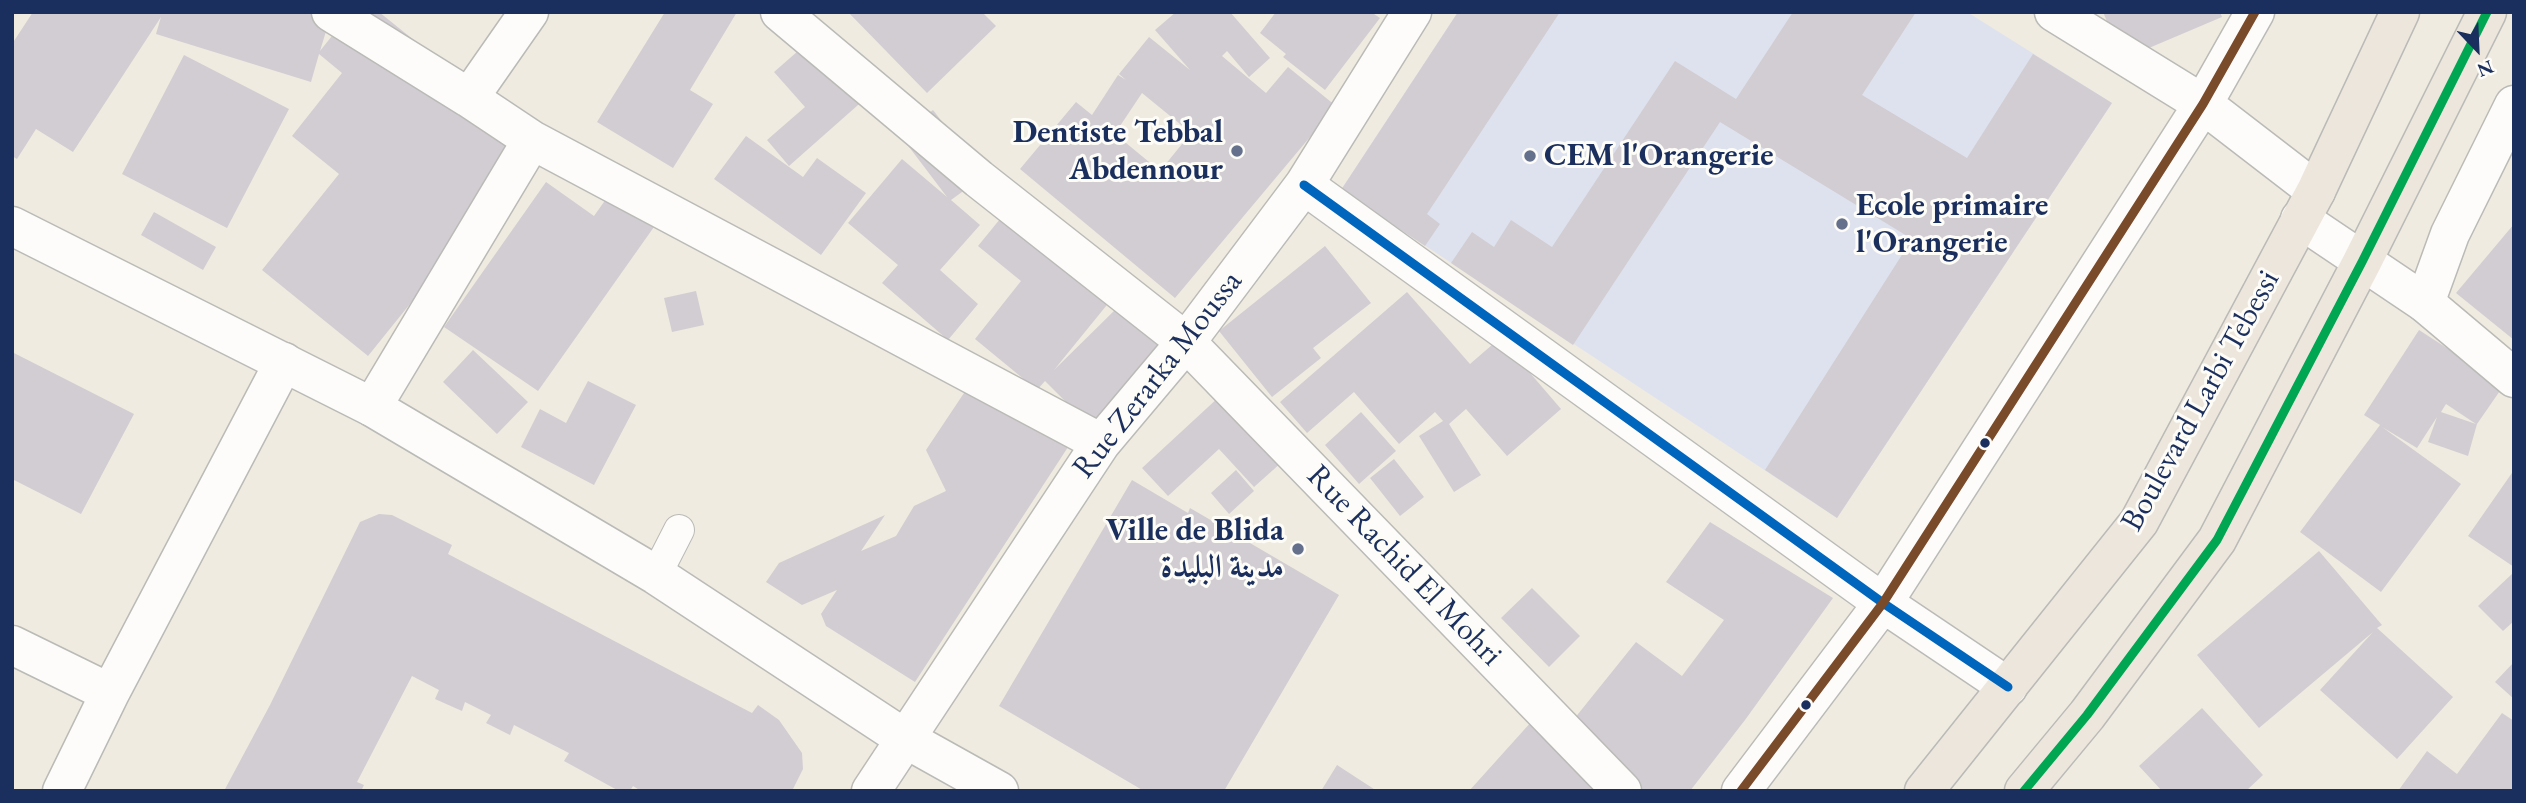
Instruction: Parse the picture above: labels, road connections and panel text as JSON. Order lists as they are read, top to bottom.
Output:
{
  "streets": {
    "main road": ["Boulevard Larbi Tebessi"],
    "street": ["Rue Zerarka Moussa", "Rue Rachid El Mohri"]
  },
  "crossings": [
    ["Rue Zerarka Moussa", "Rue Rachid El Mohri"]
  ],
  "places": [
    "Dentiste Tebbal Abdennour",
    "CEM l'Orangerie",
    "Ecole primaire l'Orangerie",
    "Ville de Blida مدينة البليدة"
  ],
  "north": "bottom right"
}
